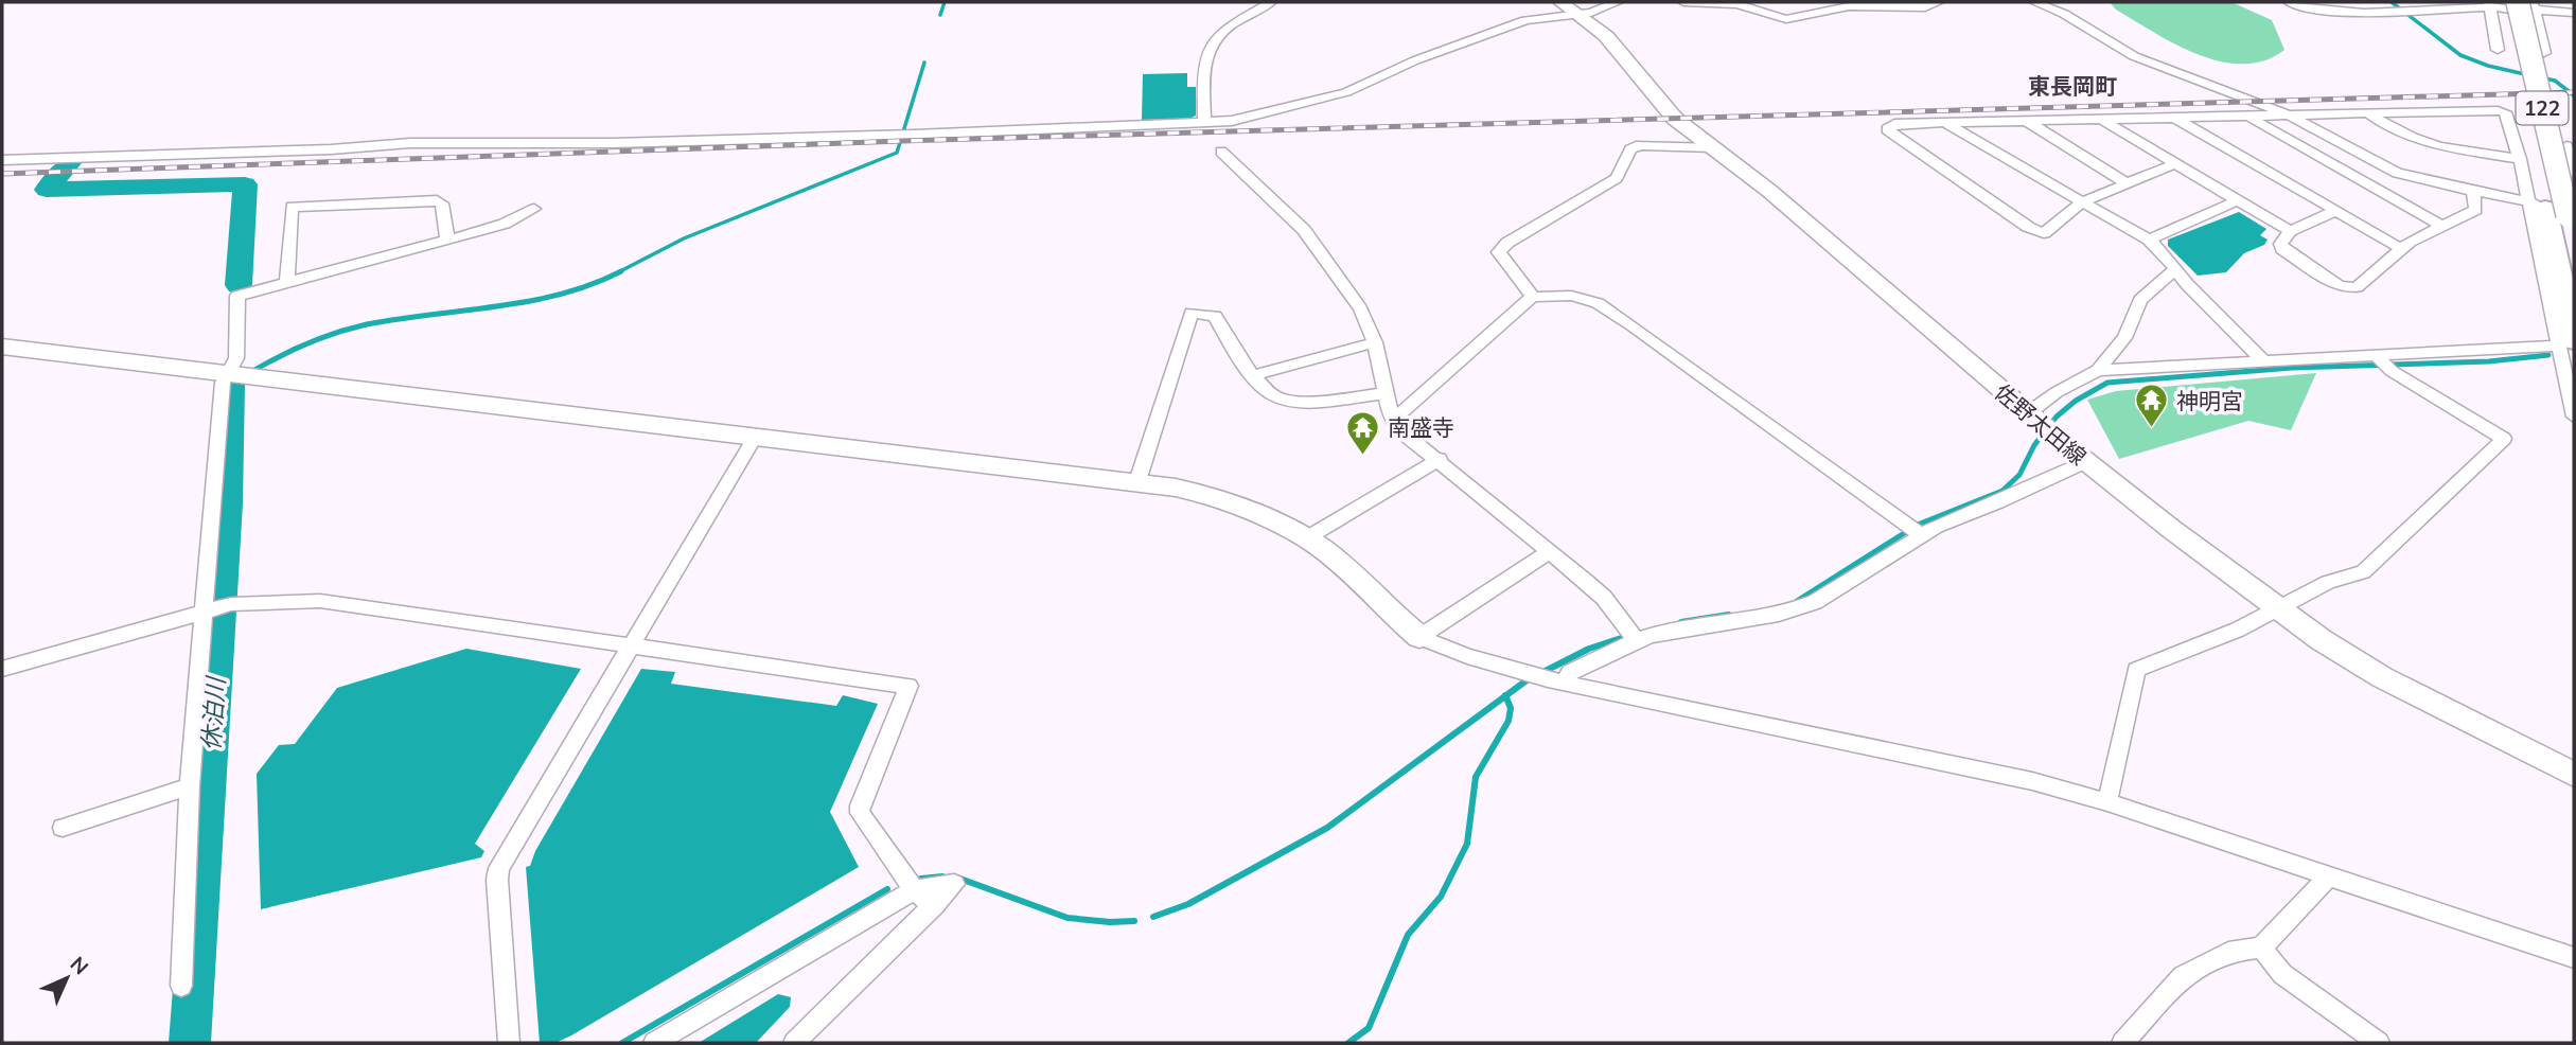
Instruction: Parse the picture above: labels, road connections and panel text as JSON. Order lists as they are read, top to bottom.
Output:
{
  "streets": {
    "highway": ["122"],
    "street": ["佐野太田線"]
  },
  "districts": ["東長岡町"],
  "water": ["休泊川"],
  "places": {
    "temple": ["神明宮", "南盛寺"]
  },
  "north": "top right"
}
